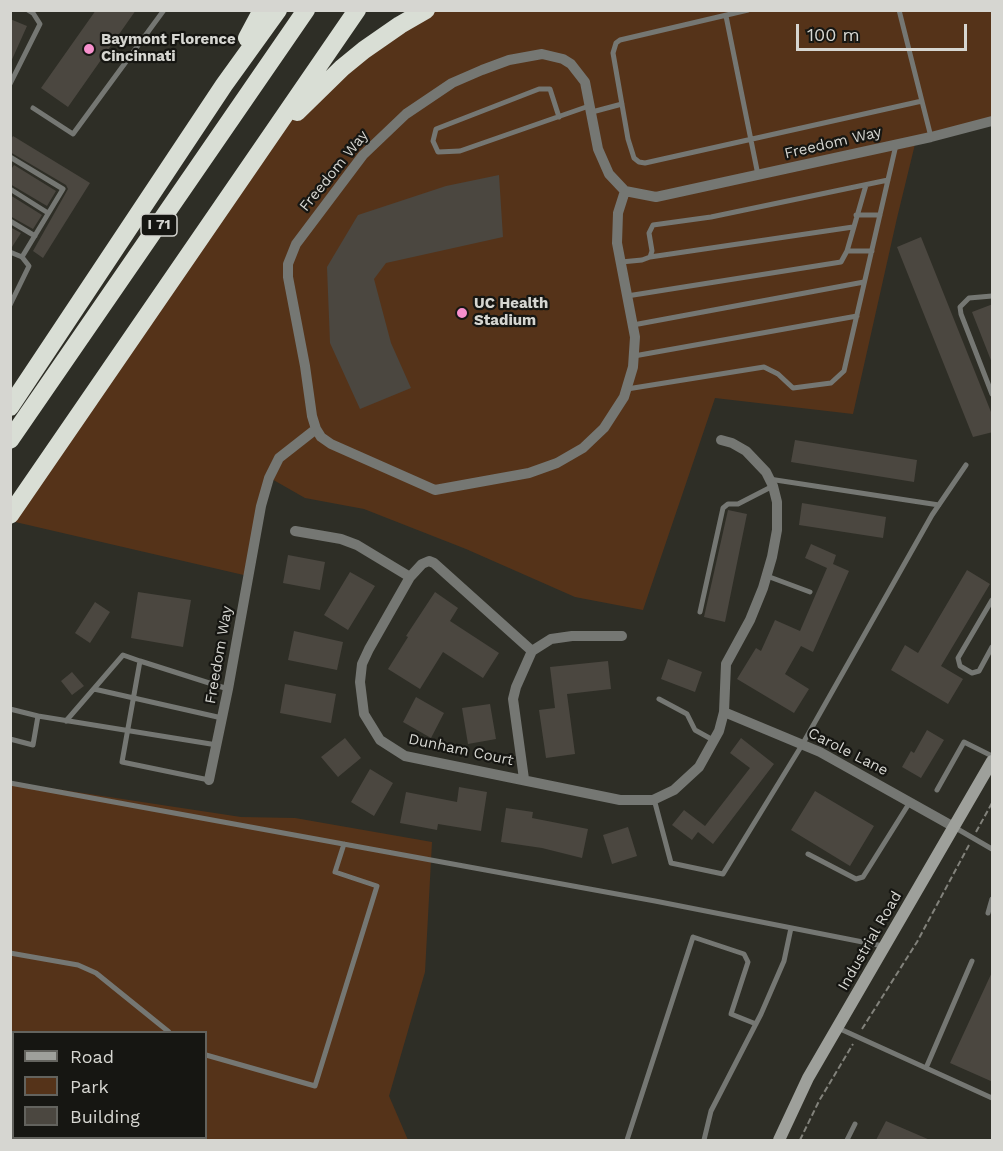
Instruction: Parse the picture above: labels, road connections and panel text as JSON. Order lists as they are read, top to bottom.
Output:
{
  "streets": {
    "highway": ["I 71"],
    "main road": ["Industrial Road"],
    "street": ["Freedom Way", "Dunham Court", "Carole Lane"]
  },
  "crossings": [
    ["Dunham Court", "Carole Lane"],
    ["Carole Lane", "Industrial Road"]
  ],
  "places": ["Baymont Florence Cincinnati", "UC Health Stadium"],
  "legend": ["Road", "Park", "Building"],
  "scale_bar": "100 m"
}
